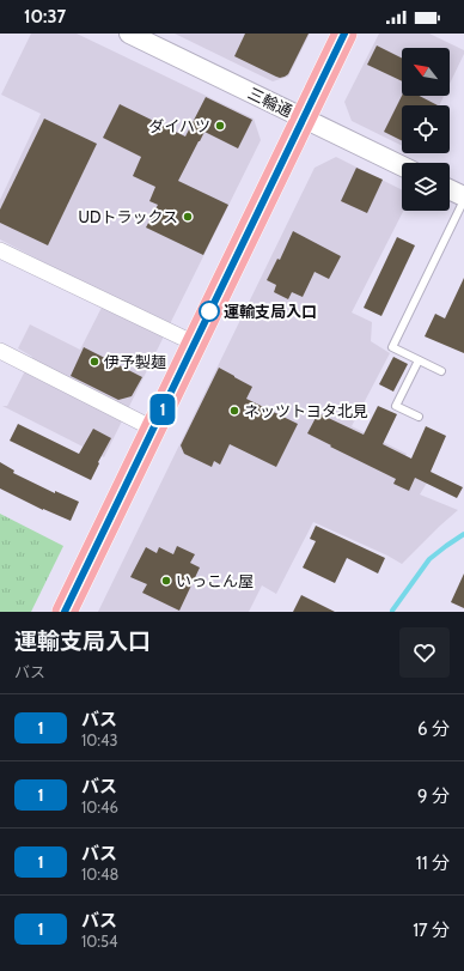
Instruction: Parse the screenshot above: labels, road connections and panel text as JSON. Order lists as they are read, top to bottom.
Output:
{
  "streets": {
    "street": ["三輪通"]
  },
  "places": [
    "ダイハツ",
    "UDトラックス",
    "運輸支局入口",
    "伊予製麺",
    "ネッツトヨタ北見",
    "いっこん屋"
  ],
  "lines": ["bus line 1"],
  "north": "top left",
  "page": {
    "status": "10:37",
    "on_map": "1",
    "heading": ["運輸支局入口", "バス"],
    "list": [
      {
        "mark": "1",
        "name": "バス",
        "note": "10:43",
        "value": "6 分"
      },
      {
        "mark": "1",
        "name": "バス",
        "note": "10:46",
        "value": "9 分"
      },
      {
        "mark": "1",
        "name": "バス",
        "note": "10:48",
        "value": "11 分"
      },
      {
        "mark": "1",
        "name": "バス",
        "note": "10:54",
        "value": "17 分"
      }
    ]
  }
}
